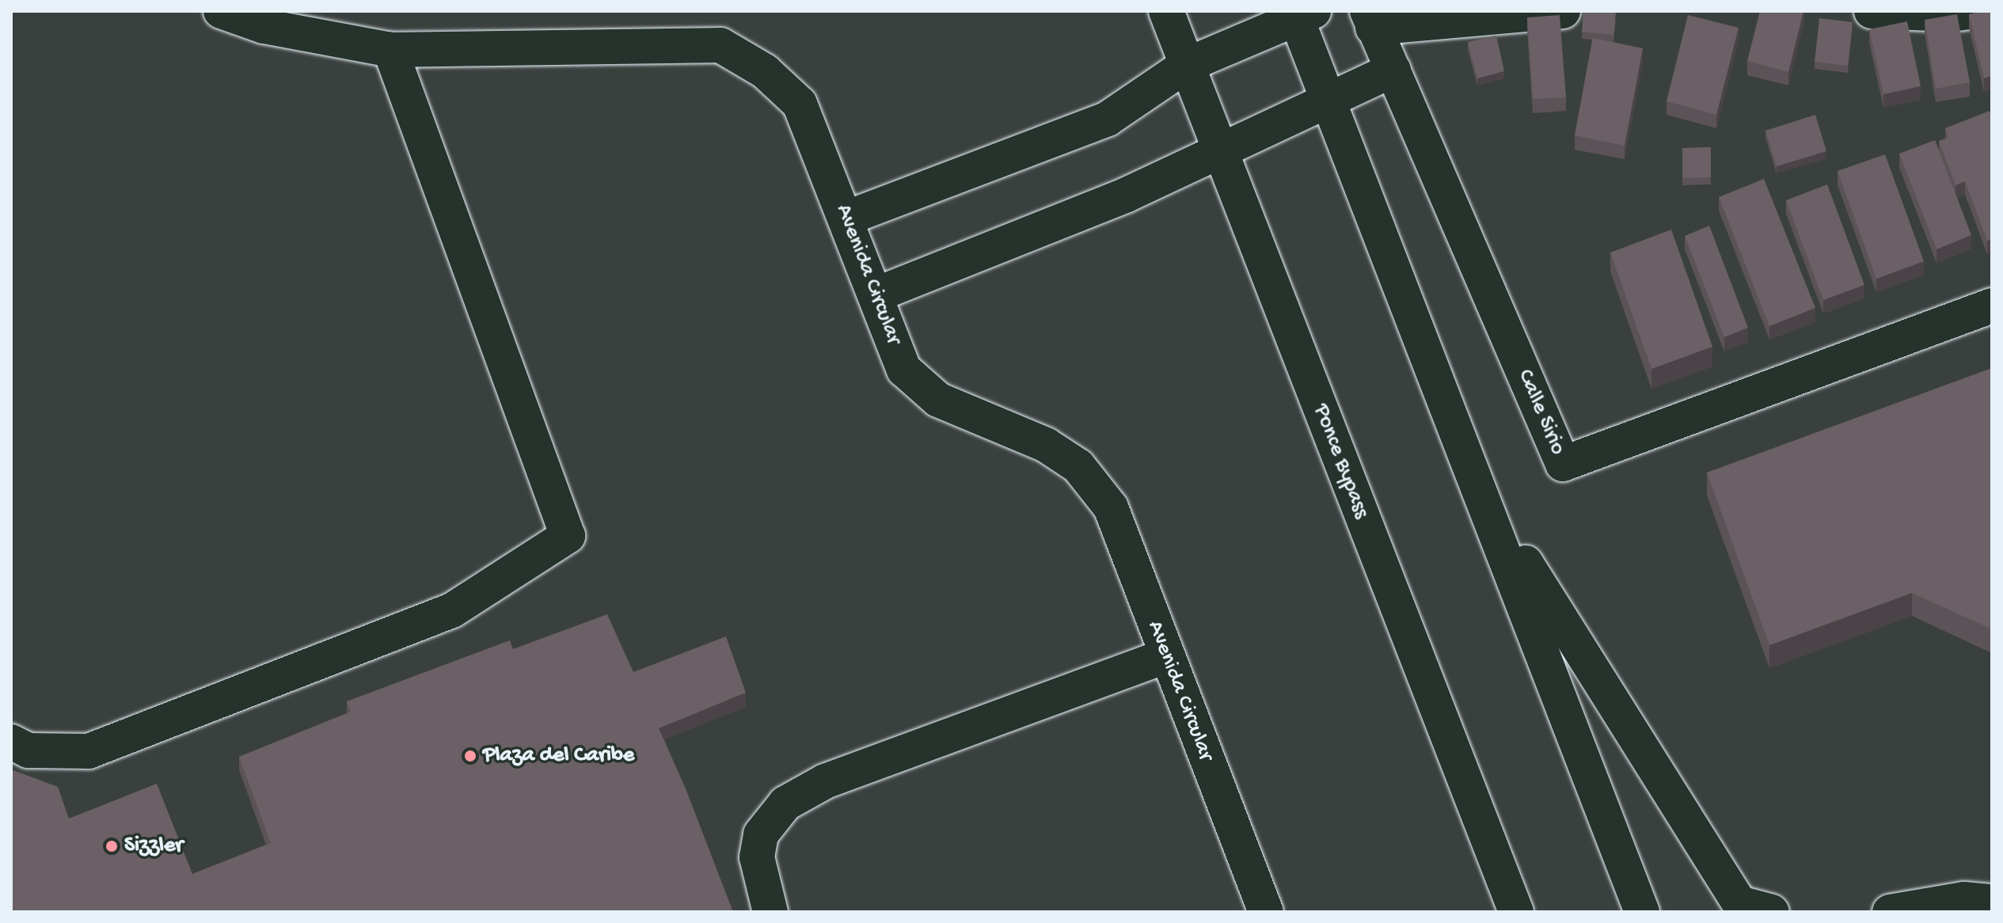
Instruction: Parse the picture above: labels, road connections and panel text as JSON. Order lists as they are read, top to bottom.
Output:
{
  "streets": {
    "main road": ["Avenida Circular", "Calle Sirio", "Ponce Bypass"]
  },
  "places": ["Plaza del Caribe", "Sizzler"]
}
